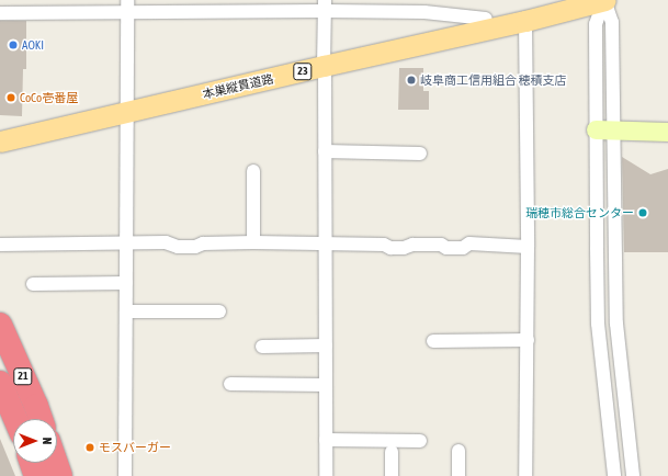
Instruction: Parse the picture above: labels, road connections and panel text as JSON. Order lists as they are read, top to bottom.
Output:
{
  "streets": {
    "highway": ["21"],
    "main road": ["23", "本巣縦貫道路"]
  },
  "places": [
    "AOKI",
    "岐阜商工信用組合 穂積支店",
    "CoCo壱番屋",
    "瑞穂市総合センター",
    "モスバーガー"
  ],
  "north": "right"
}
